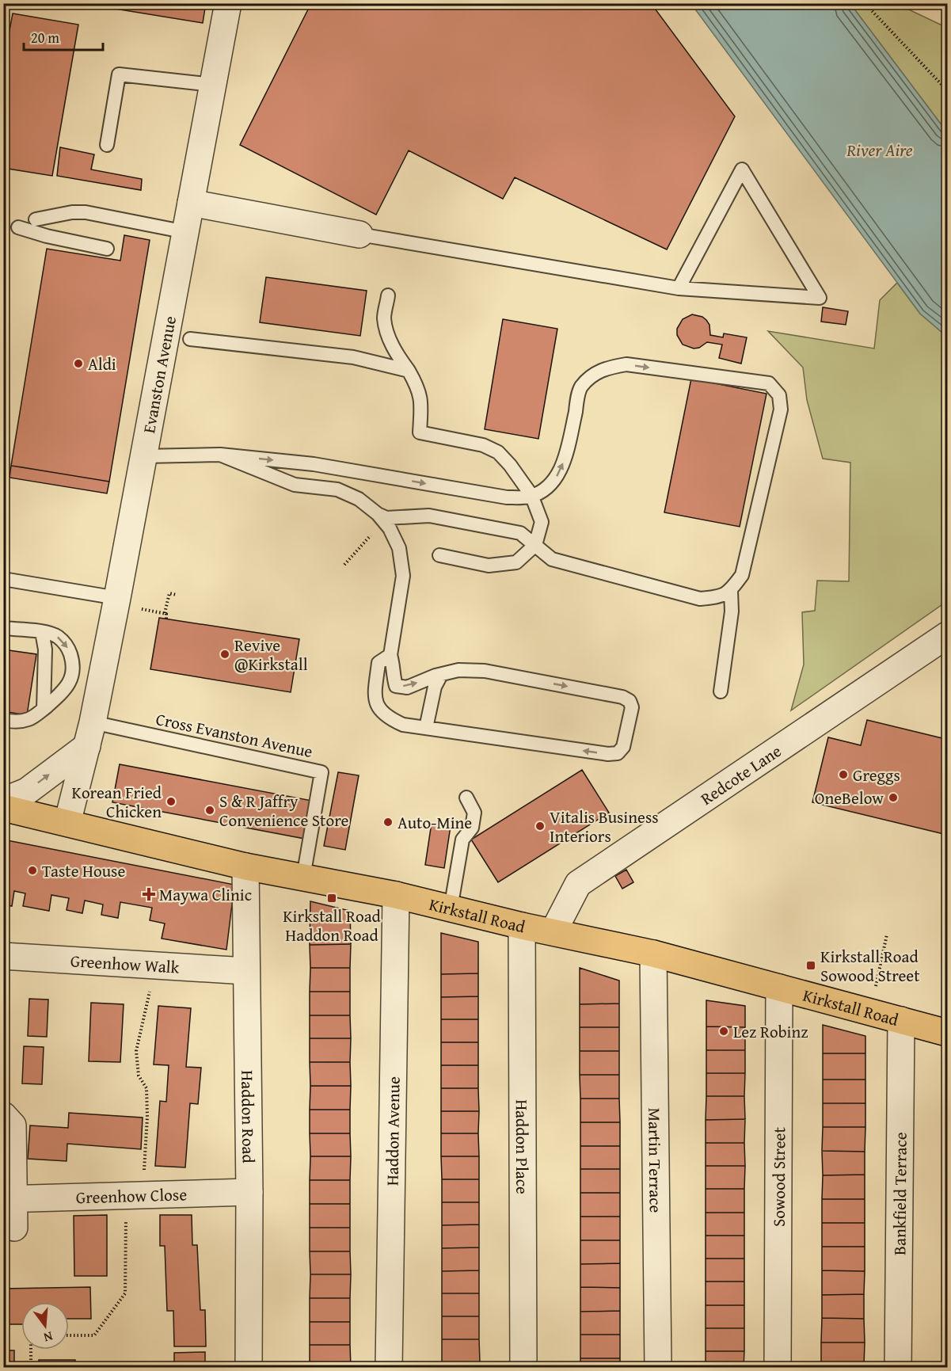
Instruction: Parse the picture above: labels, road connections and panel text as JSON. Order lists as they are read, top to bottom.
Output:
{
  "streets": {
    "main road": ["Kirkstall Road"],
    "street": [
      "Evanston Avenue",
      "Redcote Lane",
      "Greenhow Walk",
      "Haddon Road",
      "Haddon Avenue",
      "Haddon Place",
      "Martin Terrace",
      "Sowood Street",
      "Bankfield Terrace",
      "Greenhow Close"
    ],
    "lane": ["Cross Evanston Avenue"]
  },
  "crossings": [
    ["Evanston Avenue", "Cross Evanston Avenue"],
    ["Evanston Avenue", "Kirkstall Road"],
    ["Cross Evanston Avenue", "Kirkstall Road"],
    ["Redcote Lane", "Kirkstall Road"],
    ["Kirkstall Road", "Haddon Road"],
    ["Kirkstall Road", "Haddon Avenue"],
    ["Kirkstall Road", "Haddon Place"],
    ["Kirkstall Road", "Martin Terrace"],
    ["Kirkstall Road", "Sowood Street"],
    ["Kirkstall Road", "Bankfield Terrace"],
    ["Greenhow Walk", "Haddon Road"],
    ["Haddon Road", "Greenhow Close"]
  ],
  "water": ["River Aire"],
  "places": {
    "other": [
      "Aldi",
      "Revive @Kirkstall",
      "Greggs",
      "OneBelow",
      "Korean Fried Chicken",
      "S & R Jaffry Convenience Store",
      "Auto-Mine",
      "Vitalis Business Interiors",
      "Taste House",
      "Lez Robinz"
    ],
    "health": ["Maywa Clinic"],
    "transit": ["Kirkstall Road Haddon Road", "Kirkstall Road Sowood Street"]
  },
  "scale_bar": "20 m",
  "north": "bottom"
}
